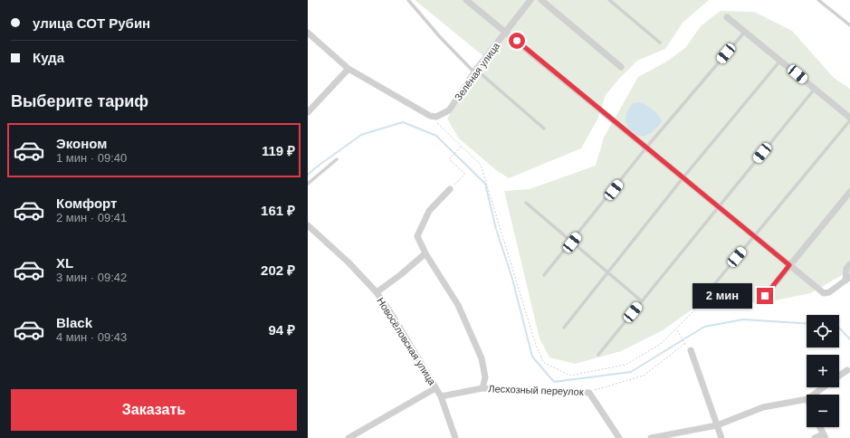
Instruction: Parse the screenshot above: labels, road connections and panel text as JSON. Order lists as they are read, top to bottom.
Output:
{
  "streets": {
    "street": ["Зелёная улица", "Новосёловская улица", "Лесхозный переулок"]
  },
  "crossings": [
    ["Новосёловская улица", "Лесхозный переулок"]
  ],
  "page": {
    "banner": ["улица СОТ Рубин", "Куда"],
    "heading": "Выберите тариф",
    "list": [
      {
        "name": "Эконом",
        "note": "1 мин · 09:40",
        "value": "119 ₽"
      },
      {
        "name": "Комфорт",
        "note": "2 мин · 09:41",
        "value": "161 ₽"
      },
      {
        "name": "XL",
        "note": "3 мин · 09:42",
        "value": "202 ₽"
      },
      {
        "name": "Black",
        "note": "4 мин · 09:43",
        "value": "94 ₽"
      }
    ],
    "bubble": "2 мин",
    "map_buttons": ["+", "−"],
    "buttons": "Заказать"
  }
}
